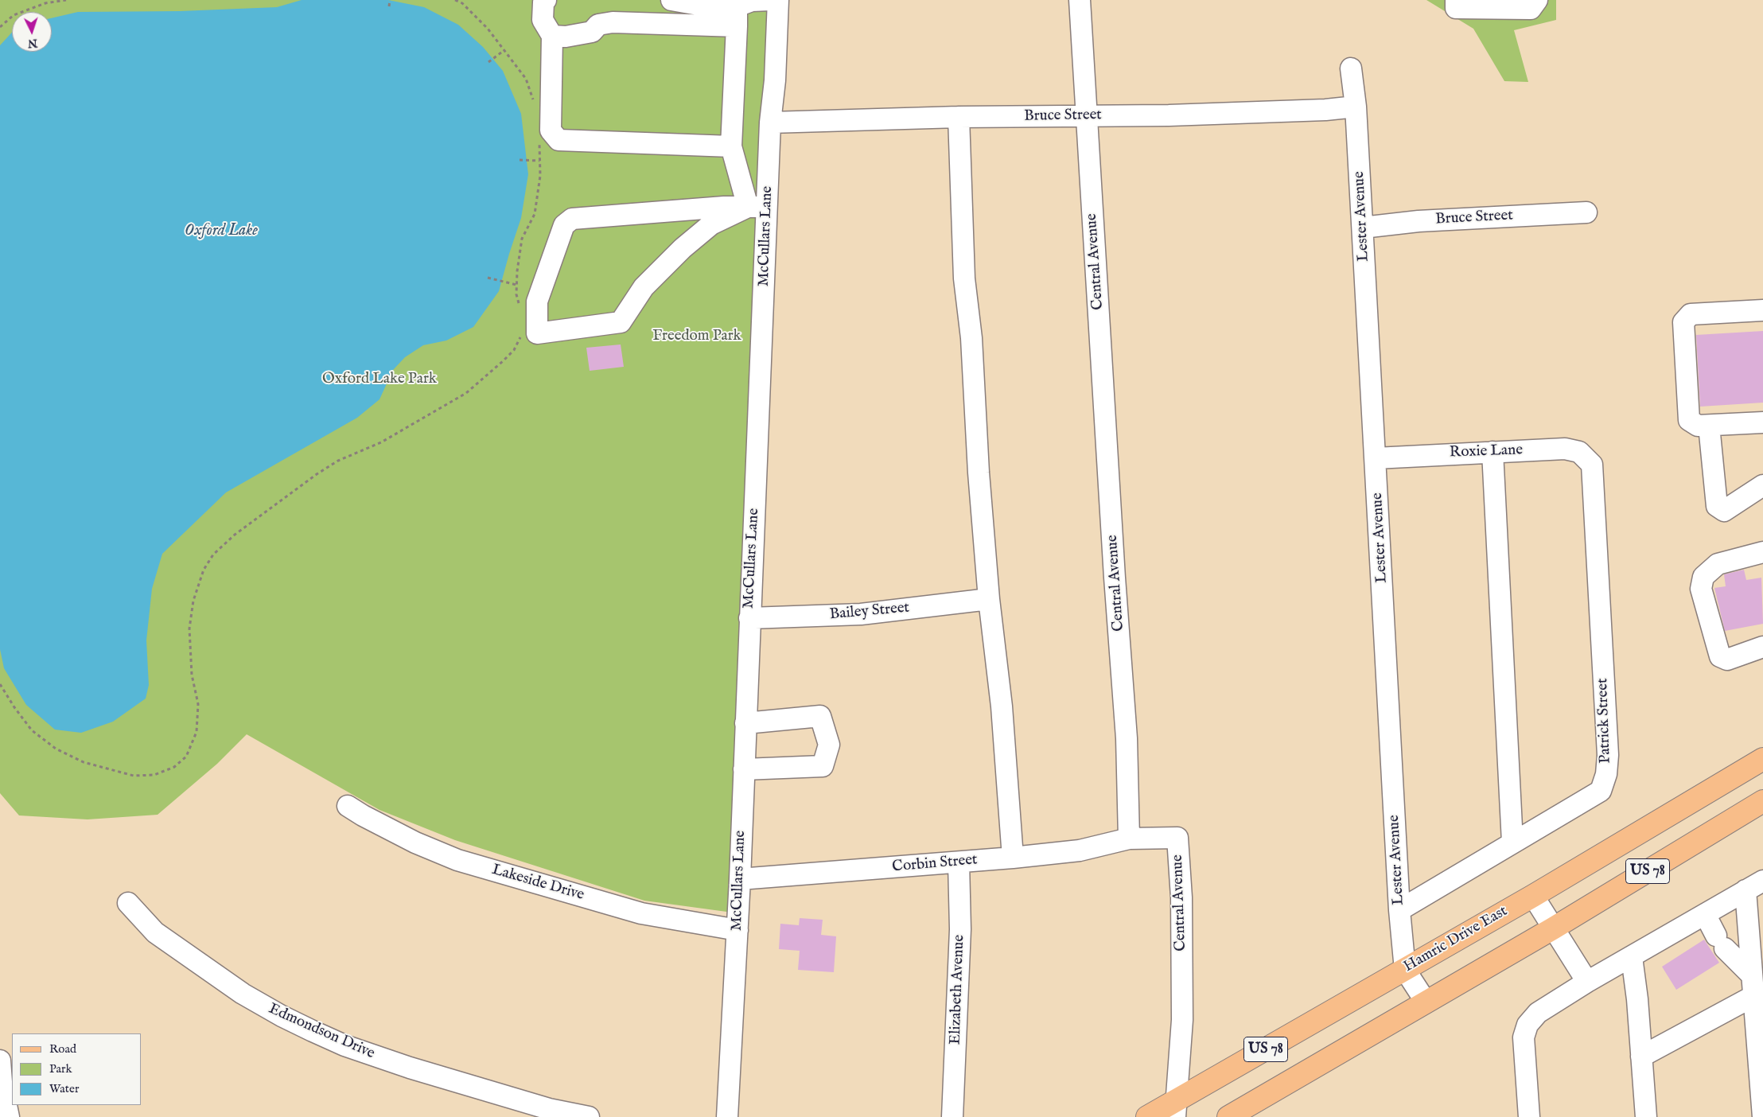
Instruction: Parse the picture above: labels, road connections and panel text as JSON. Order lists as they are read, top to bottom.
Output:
{
  "streets": {
    "main road": ["US 78", "Hamric Drive East"],
    "street": [
      "Bruce Street",
      "Lester Avenue",
      "McCullars Lane",
      "Central Avenue",
      "Roxie Lane",
      "Bailey Street",
      "Patrick Street",
      "Corbin Street",
      "Lakeside Drive",
      "Elizabeth Avenue",
      "Edmondson Drive"
    ]
  },
  "crossings": [
    ["Bruce Street", "Lester Avenue"],
    ["Bruce Street", "McCullars Lane"],
    ["Bruce Street", "Central Avenue"],
    ["Lester Avenue", "Roxie Lane"],
    ["Lester Avenue", "Patrick Street"],
    ["Lester Avenue", "US 78"],
    ["Lester Avenue", "Hamric Drive East"],
    ["McCullars Lane", "Bailey Street"],
    ["McCullars Lane", "Corbin Street"],
    ["McCullars Lane", "Lakeside Drive"],
    ["Central Avenue", "Corbin Street"],
    ["Central Avenue", "Hamric Drive East"],
    ["Roxie Lane", "Patrick Street"],
    ["Corbin Street", "Elizabeth Avenue"]
  ],
  "water": ["Oxford Lake"],
  "parks": ["Freedom Park", "Oxford Lake Park"],
  "legend": ["Road", "Park", "Water"],
  "north": "bottom"
}
